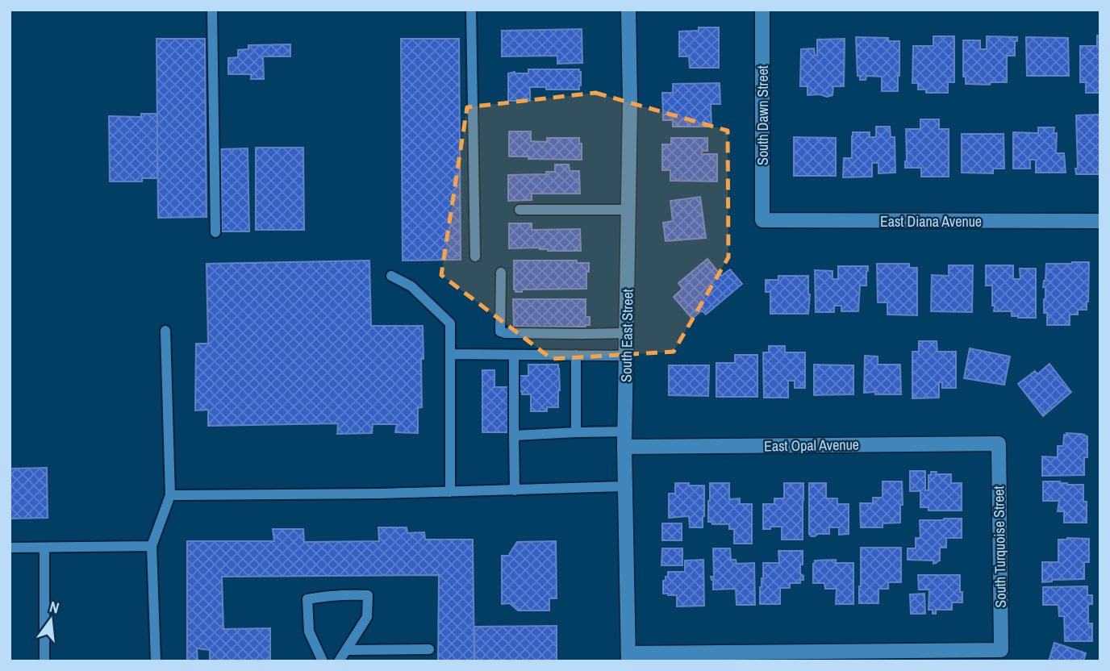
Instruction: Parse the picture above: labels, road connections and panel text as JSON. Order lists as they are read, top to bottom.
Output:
{
  "streets": {
    "street": [
      "South Dawn Street",
      "East Diana Avenue",
      "South East Street",
      "East Opal Avenue",
      "South Turquoise Street"
    ]
  },
  "crossings": [
    ["South Dawn Street", "East Diana Avenue"],
    ["South East Street", "East Opal Avenue"],
    ["South East Street", "South Turquoise Street"],
    ["East Opal Avenue", "South Turquoise Street"]
  ],
  "north": "top"
}
